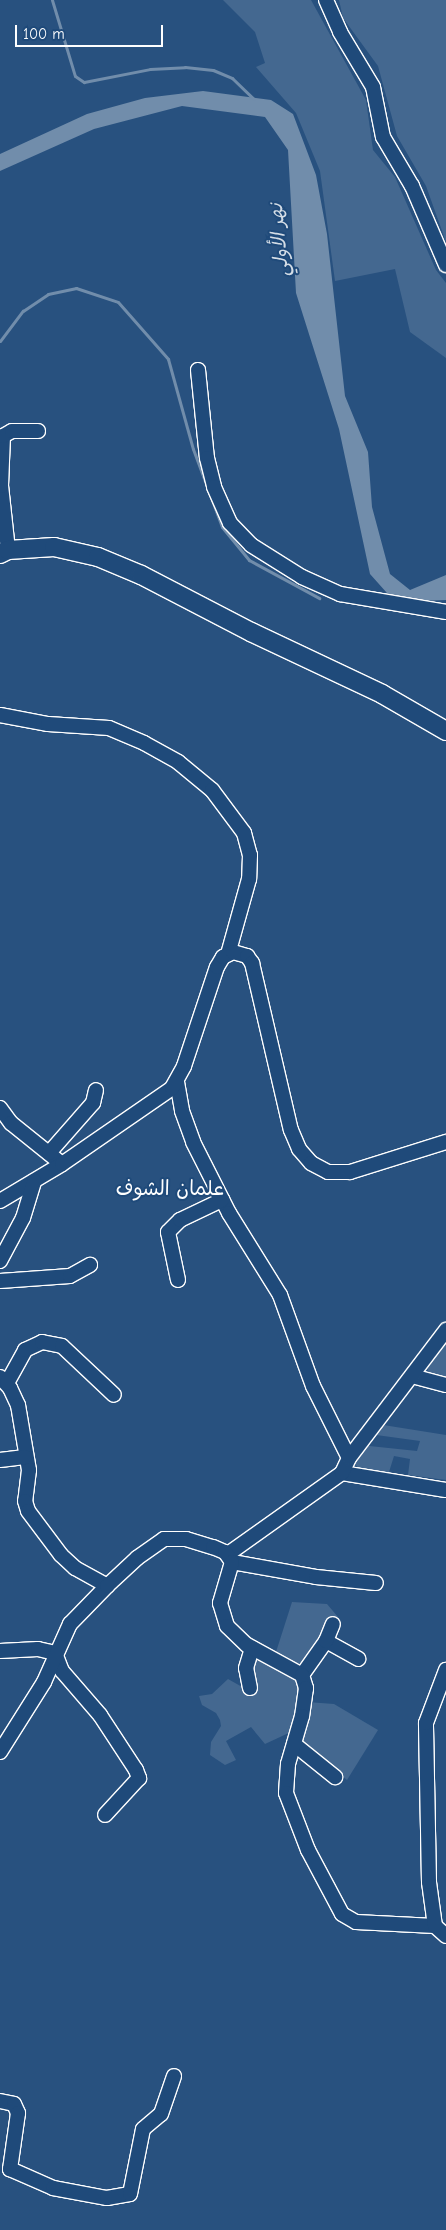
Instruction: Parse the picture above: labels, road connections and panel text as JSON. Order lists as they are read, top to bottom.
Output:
{
  "districts": ["علمان الشوف"],
  "water": ["نهر الأولي"],
  "scale_bar": "100 m"
}
